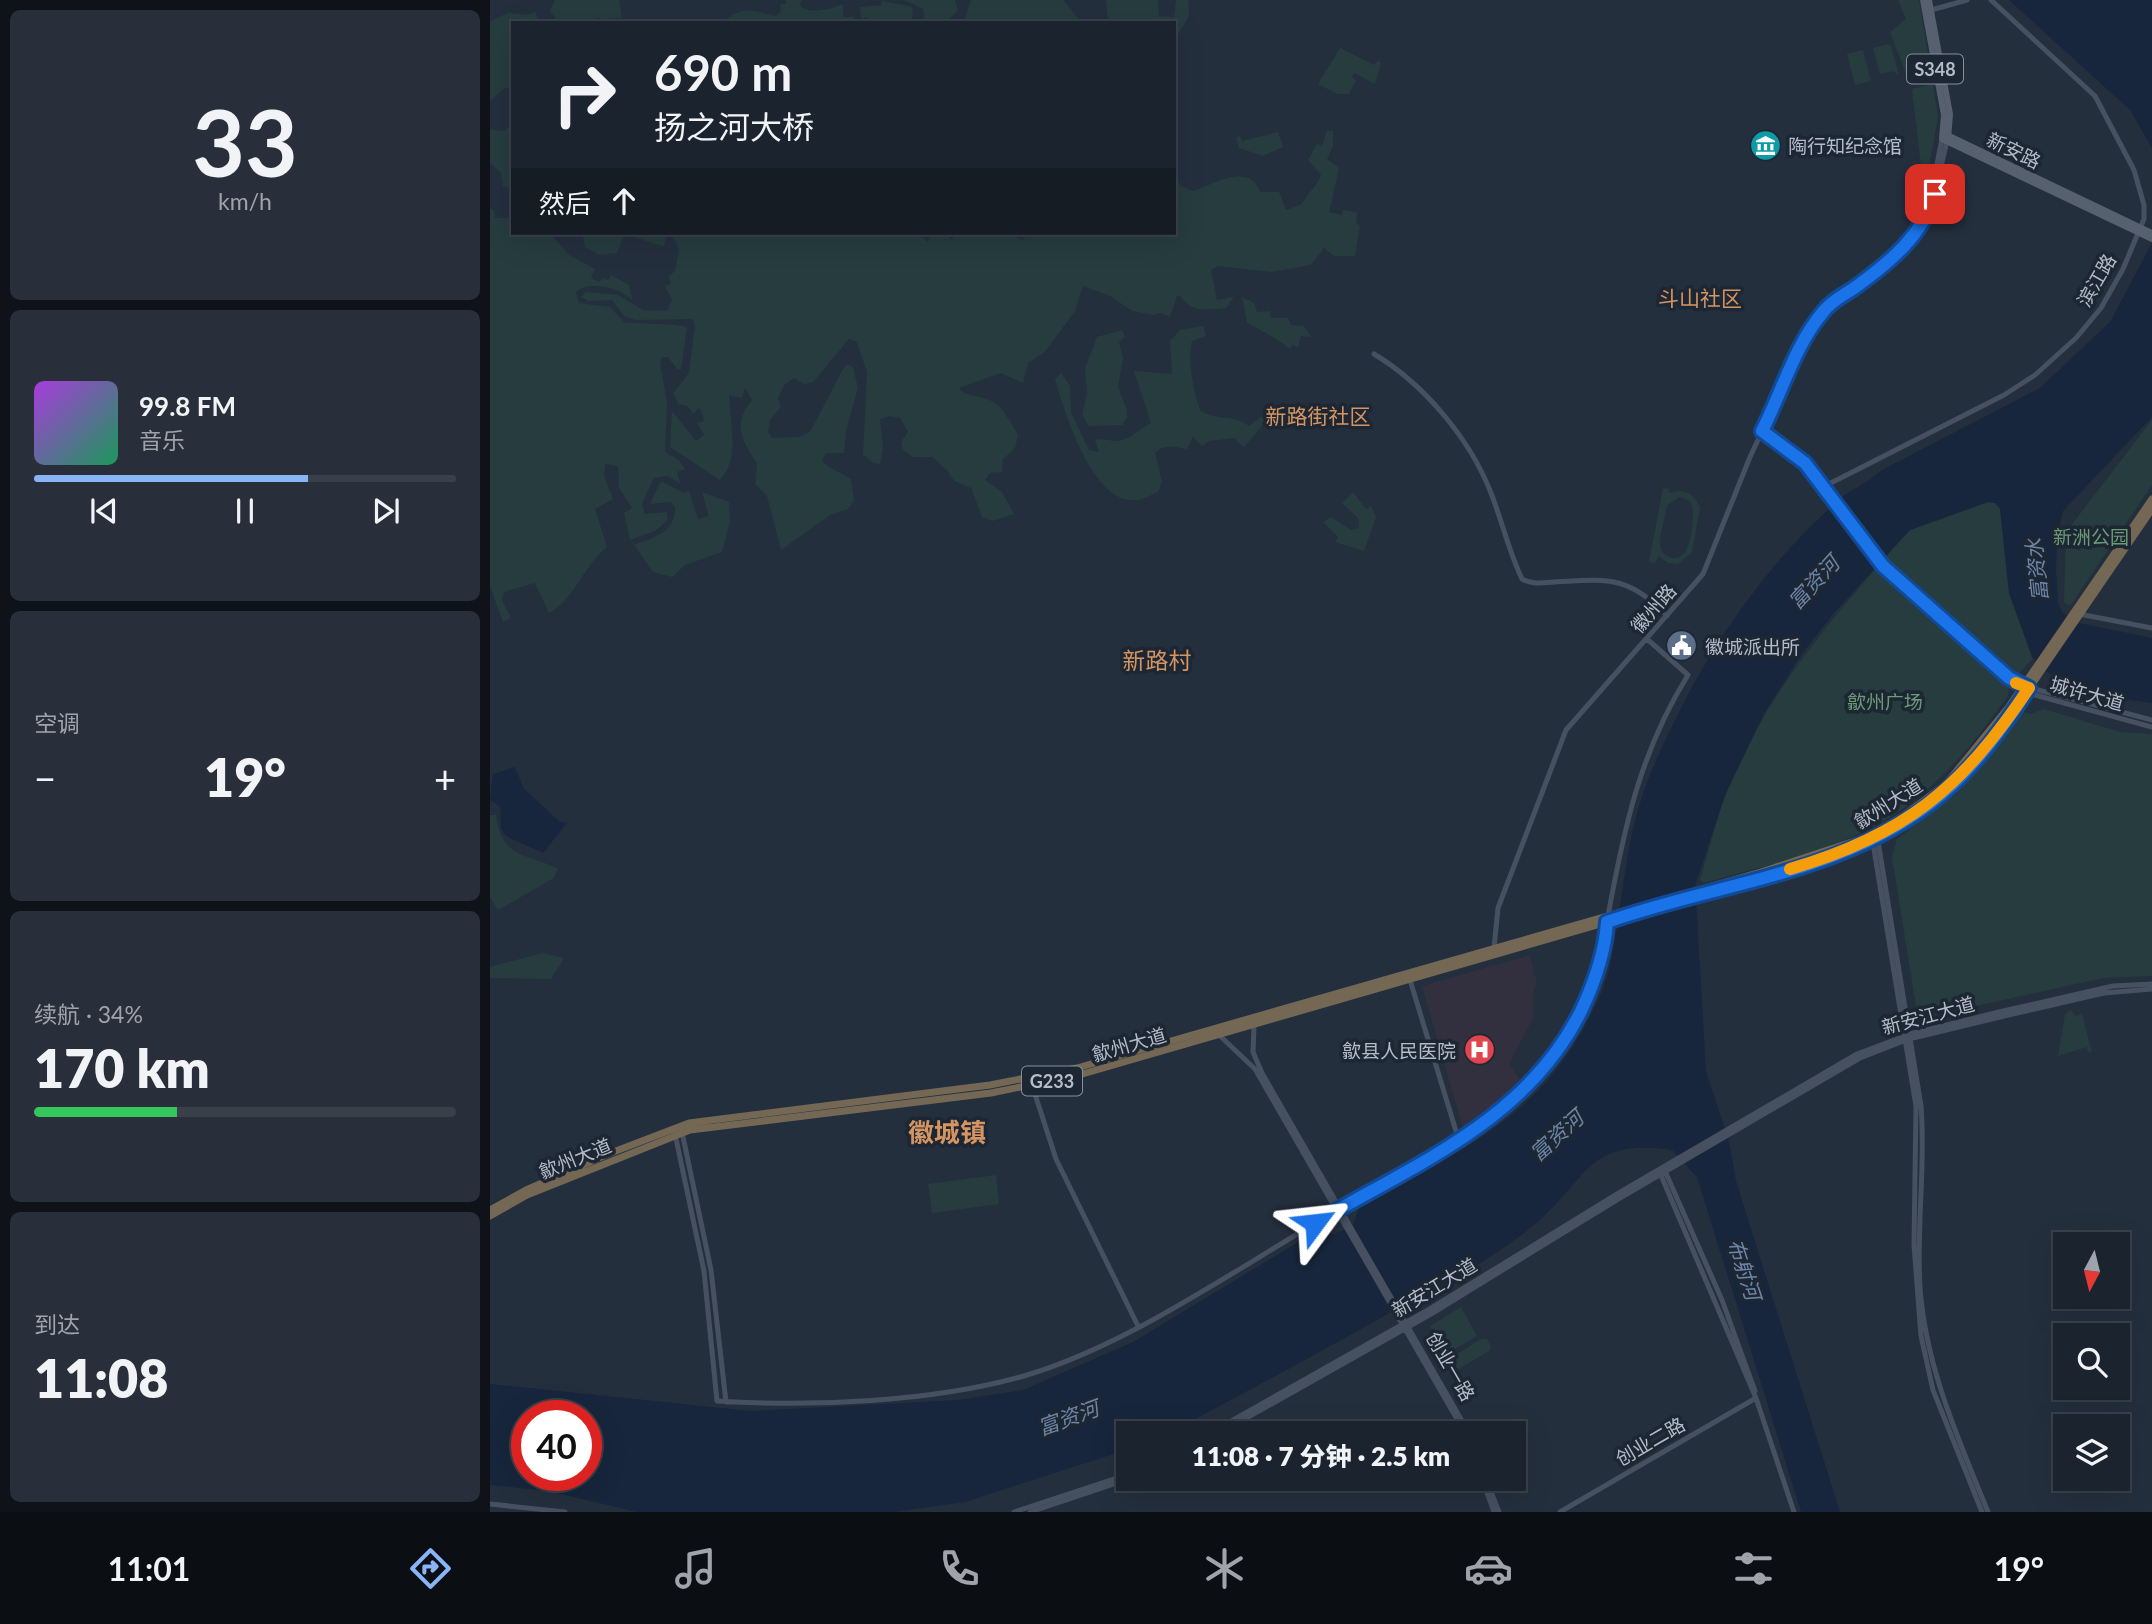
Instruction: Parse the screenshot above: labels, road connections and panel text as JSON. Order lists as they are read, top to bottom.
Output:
{
  "streets": {
    "highway": ["歙州大道", "G233"],
    "main road": ["S348", "新安路", "徽州路"],
    "street": [
      "滨江路",
      "城许大道",
      "新安江大道",
      "创业一路",
      "创业二路"
    ]
  },
  "crossings": [
    ["新安路", "徽州路"],
    ["徽州路", "歙州大道"],
    ["城许大道", "歙州大道"],
    ["歙州大道", "G233"],
    ["新安江大道", "创业一路"]
  ],
  "districts": [
    "斗山社区",
    "新路街社区",
    "新路村",
    "徽城镇"
  ],
  "water": ["富资水", "富资河", "布射河"],
  "parks": ["新洲公园", "歙州广场"],
  "places": {
    "museum": ["陶行知纪念馆"],
    "public building": ["徽城派出所"],
    "hospital": ["歙县人民医院"]
  },
  "north": "bottom",
  "page": {
    "tile": [
      ["33", "km/h"],
      "空调",
      ["续航 · 34%", "170 km"],
      ["到达", "11:08"]
    ],
    "turn": ["690 m", "扬之河大桥"],
    "then": "然后",
    "song": ["99.8 FM", "音乐"],
    "heat": ["−", "19°", "+"],
    "limit": "40",
    "trip": "11:08 · 7 分钟 · 2.5 km",
    "tabs": ["11:01", "19°"]
  }
}
